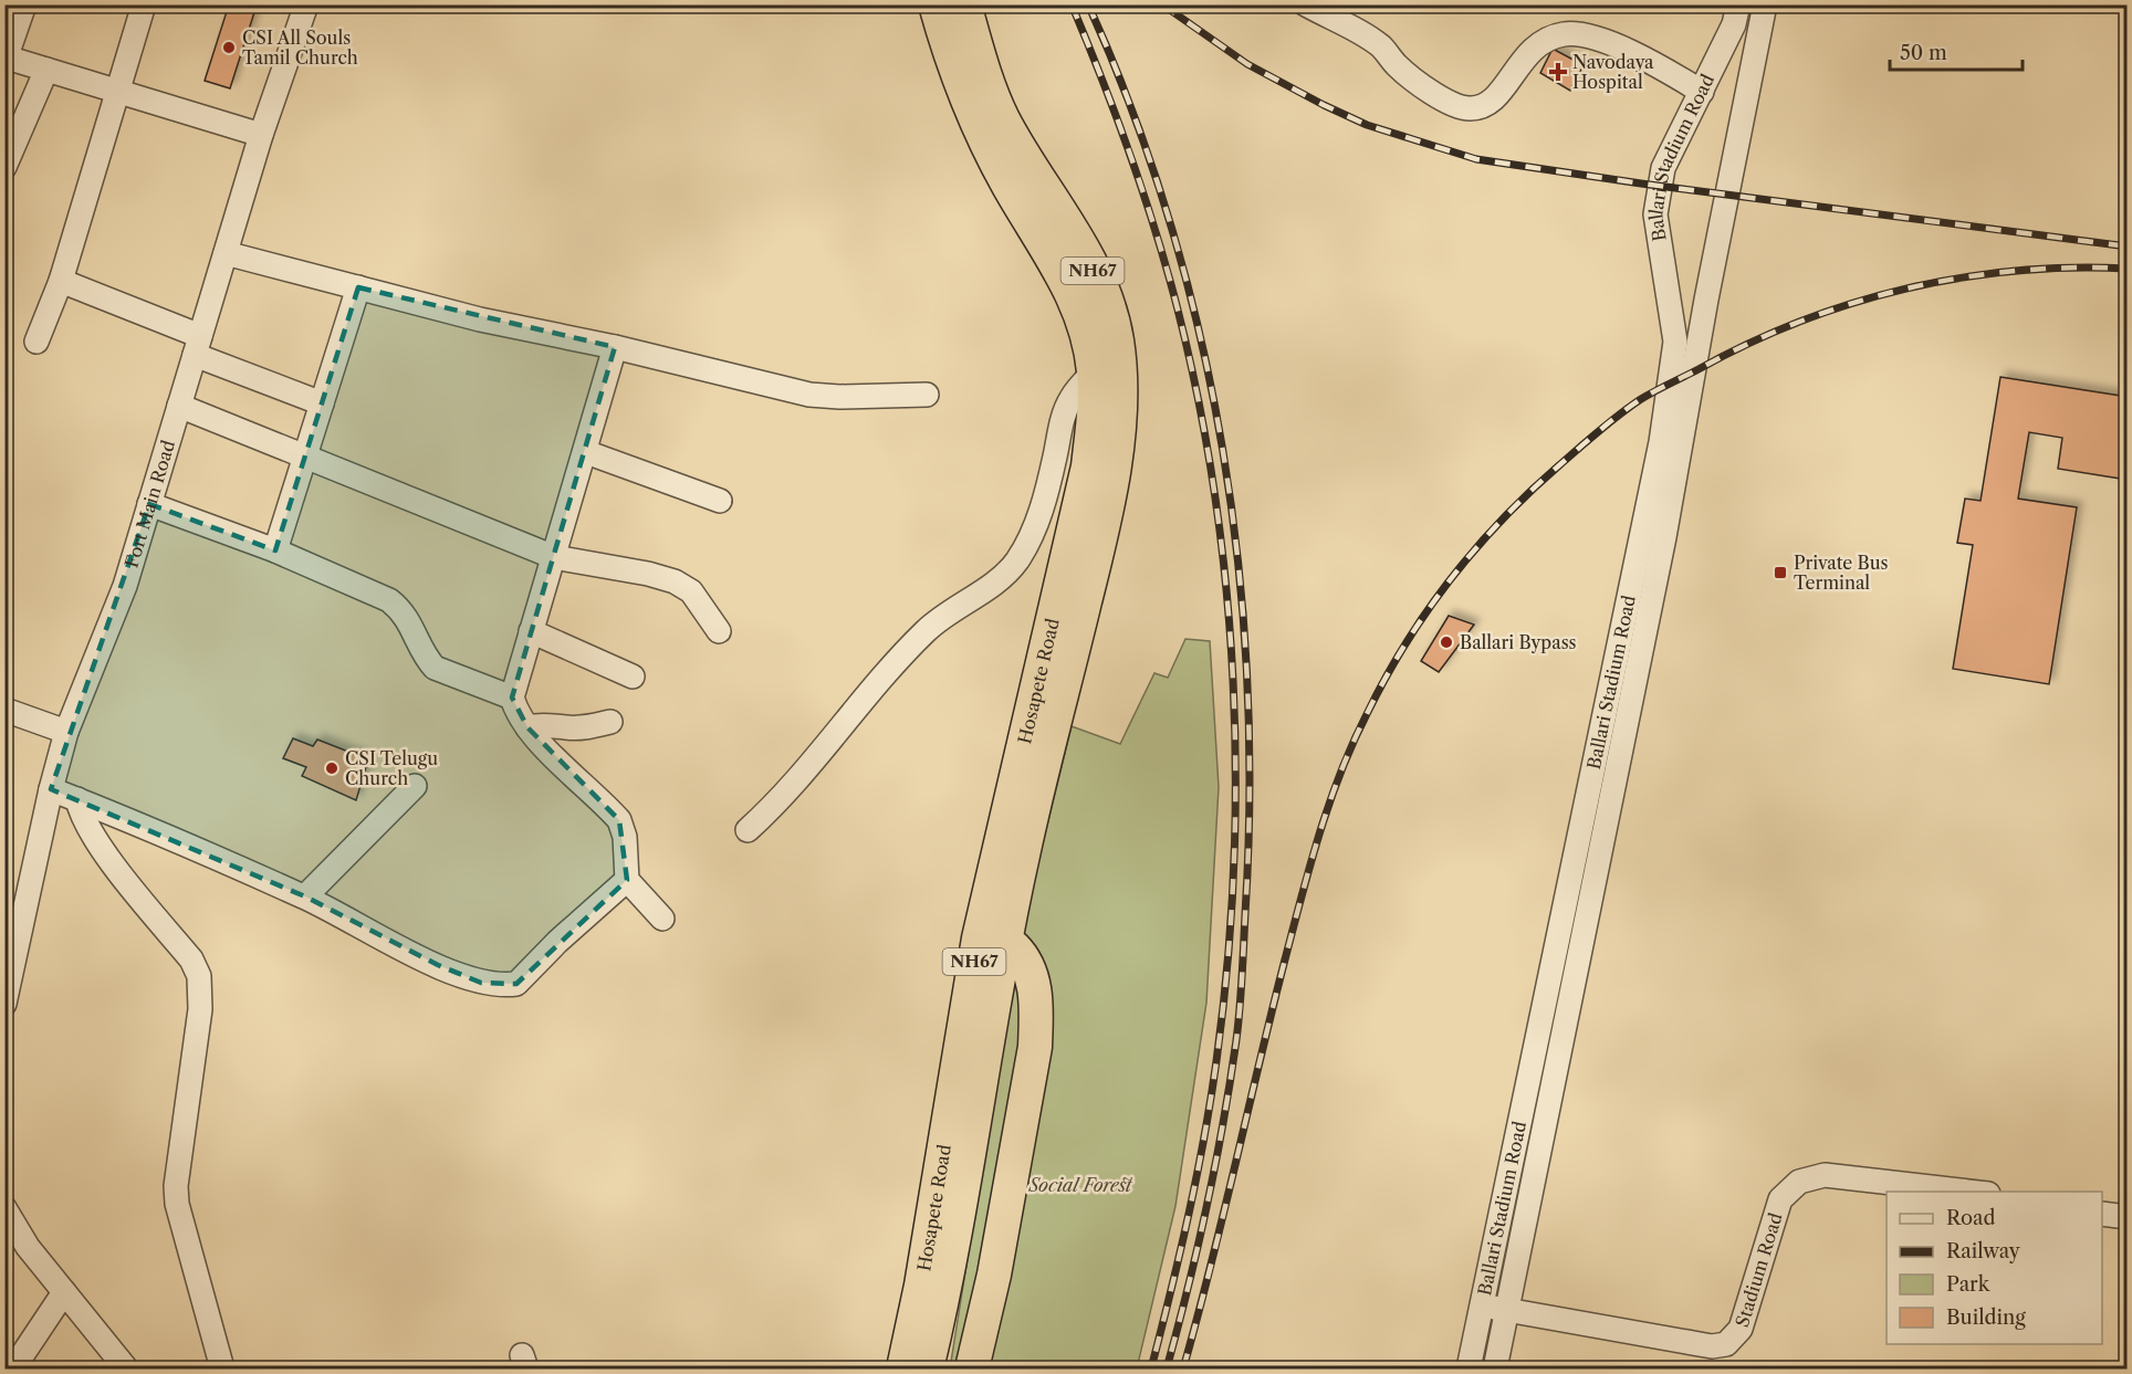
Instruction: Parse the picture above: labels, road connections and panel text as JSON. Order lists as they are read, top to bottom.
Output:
{
  "streets": {
    "highway": ["NH67", "Hosapete Road"],
    "street": ["Ballari Stadium Road", "Fort Main Road", "Stadium Road"]
  },
  "crossings": [
    ["Ballari Stadium Road", "Stadium Road"]
  ],
  "parks": ["Social Forest"],
  "places": {
    "other": ["CSI All Souls Tamil Church", "Ballari Bypass", "CSI Telugu Church"],
    "health": ["Navodaya Hospital"],
    "transit": ["Private Bus Terminal"]
  },
  "legend": [
    "Road",
    "Railway",
    "Park",
    "Building"
  ],
  "scale_bar": "50 m"
}
